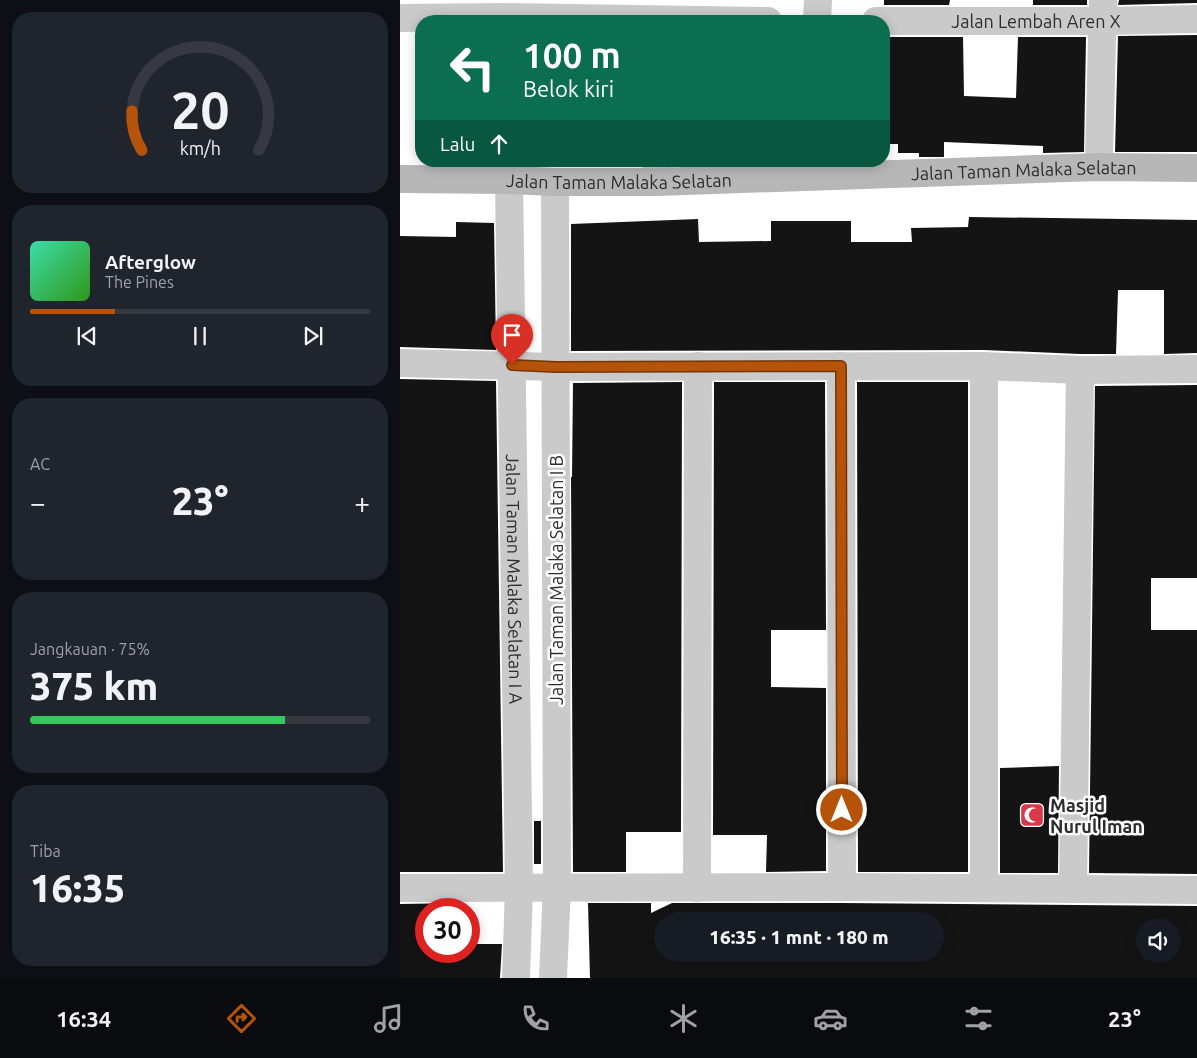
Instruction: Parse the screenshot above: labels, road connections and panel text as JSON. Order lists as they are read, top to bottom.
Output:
{
  "streets": {
    "street": [
      "Jalan Lembah Aren X",
      "Jalan Taman Malaka Selatan",
      "Jalan Taman Malaka Selatan I A",
      "Jalan Taman Malaka Selatan I B"
    ]
  },
  "crossings": [
    ["Jalan Taman Malaka Selatan", "Jalan Taman Malaka Selatan I A"],
    ["Jalan Taman Malaka Selatan", "Jalan Taman Malaka Selatan I B"]
  ],
  "places": {
    "mosque": ["Masjid Nurul Iman"]
  },
  "page": {
    "turn": ["100 m", "Belok kiri"],
    "then": "Lalu",
    "song": ["Afterglow", "The Pines"],
    "tile": [
      "AC",
      ["Jangkauan · 75%", "375 km"],
      ["Tiba", "16:35"]
    ],
    "heat": ["−", "23°", "+"],
    "limit": "30",
    "trip": "16:35 · 1 mnt · 180 m",
    "tabs": ["16:34", "23°"],
    "gauge": ["20", "km/h"]
  }
}
